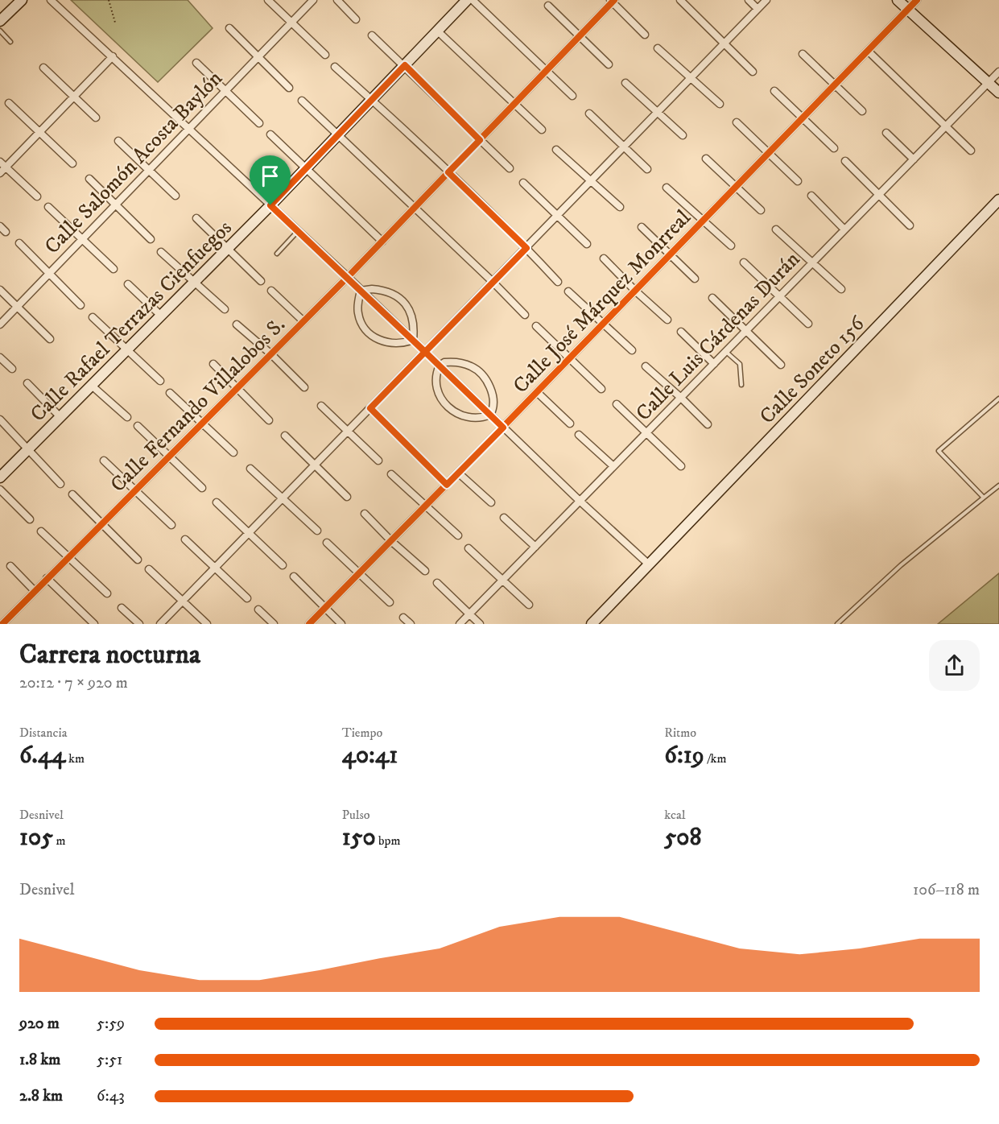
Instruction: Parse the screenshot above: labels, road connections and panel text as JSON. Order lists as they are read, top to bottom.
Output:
{
  "streets": {
    "street": [
      "Calle Salomón Acosta Baylón",
      "Calle José Márquez Monrreal",
      "Calle Rafael Terrazas Cienfuegos",
      "Calle Luis Cárdenas Durán",
      "Calle Soneto 156",
      "Calle Fernando Villalobos S."
    ]
  },
  "page": {
    "heading": ["Carrera nocturna", "20:12 · 7 × 920 m"],
    "stats": [
      ["Distancia", "6.44 km"],
      ["Tiempo", "40:41"],
      ["Ritmo", "6:19 /km"],
      ["Desnivel", "105 m"],
      ["Pulso", "150 bpm"],
      ["kcal", "508"]
    ],
    "chart": ["Desnivel", "106–118 m"],
    "list": [
      {
        "name": "920 m",
        "note": "5:59"
      },
      {
        "name": "1.8 km",
        "note": "5:51"
      },
      {
        "name": "2.8 km",
        "note": "6:43"
      }
    ]
  }
}
